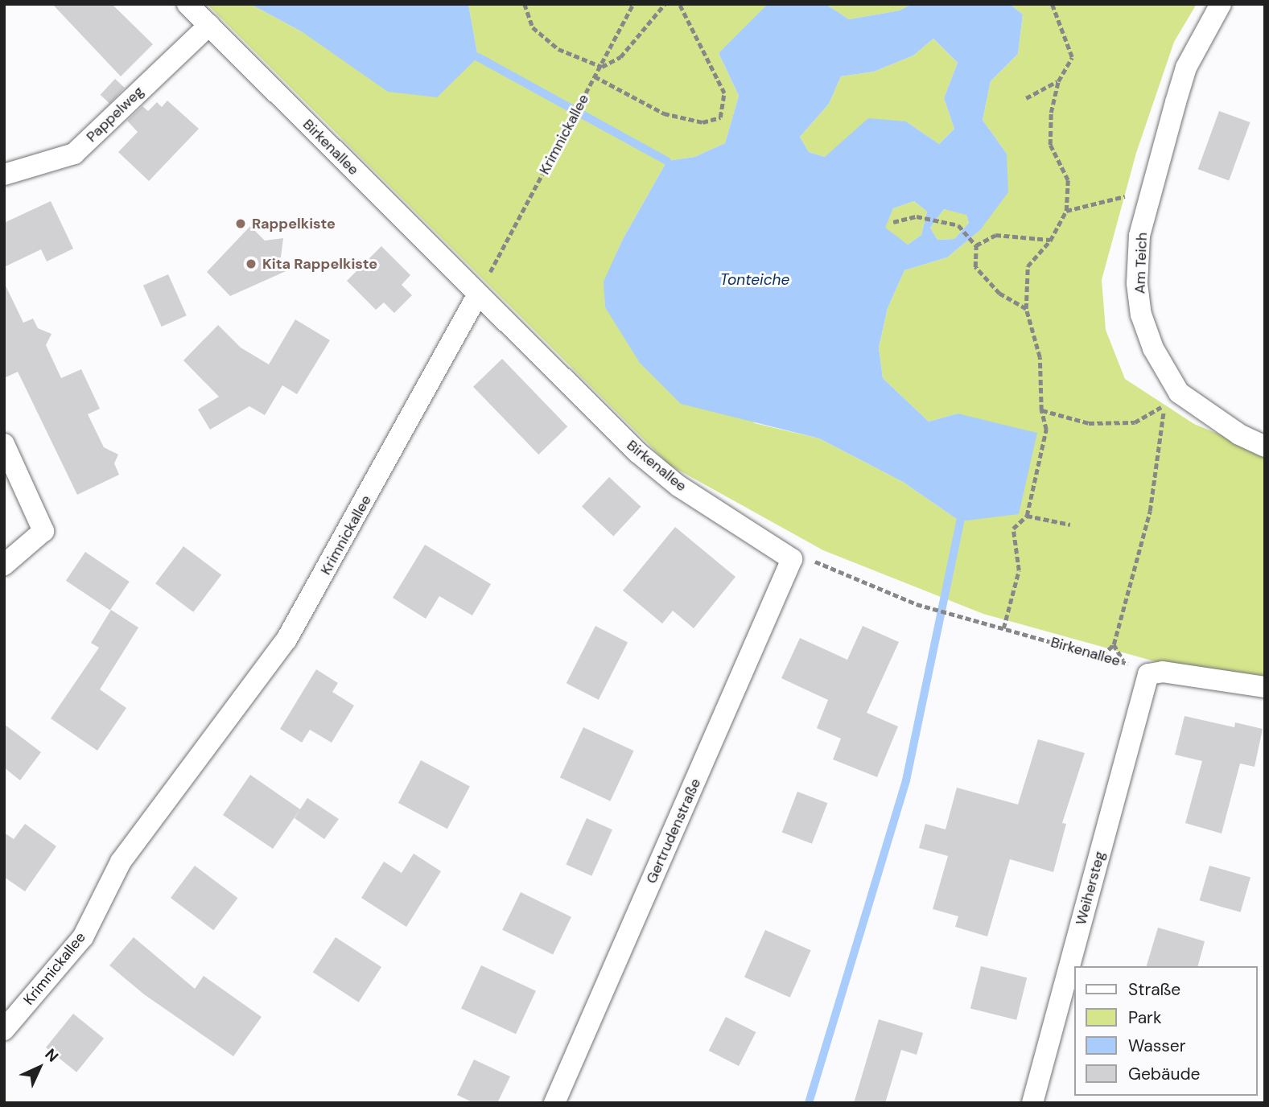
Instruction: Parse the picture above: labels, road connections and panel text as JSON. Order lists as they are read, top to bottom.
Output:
{
  "streets": {
    "street": [
      "Pappelweg",
      "Krimnickallee",
      "Birkenallee",
      "Am Teich",
      "Gertrudenstraße",
      "Weihersteg"
    ]
  },
  "crossings": [
    ["Pappelweg", "Birkenallee"],
    ["Krimnickallee", "Birkenallee"],
    ["Birkenallee", "Gertrudenstraße"],
    ["Birkenallee", "Weihersteg"]
  ],
  "water": ["Tonteiche"],
  "places": ["Rappelkiste", "Kita Rappelkiste"],
  "legend": [
    "Straße",
    "Park",
    "Wasser",
    "Gebäude"
  ],
  "north": "top right"
}
